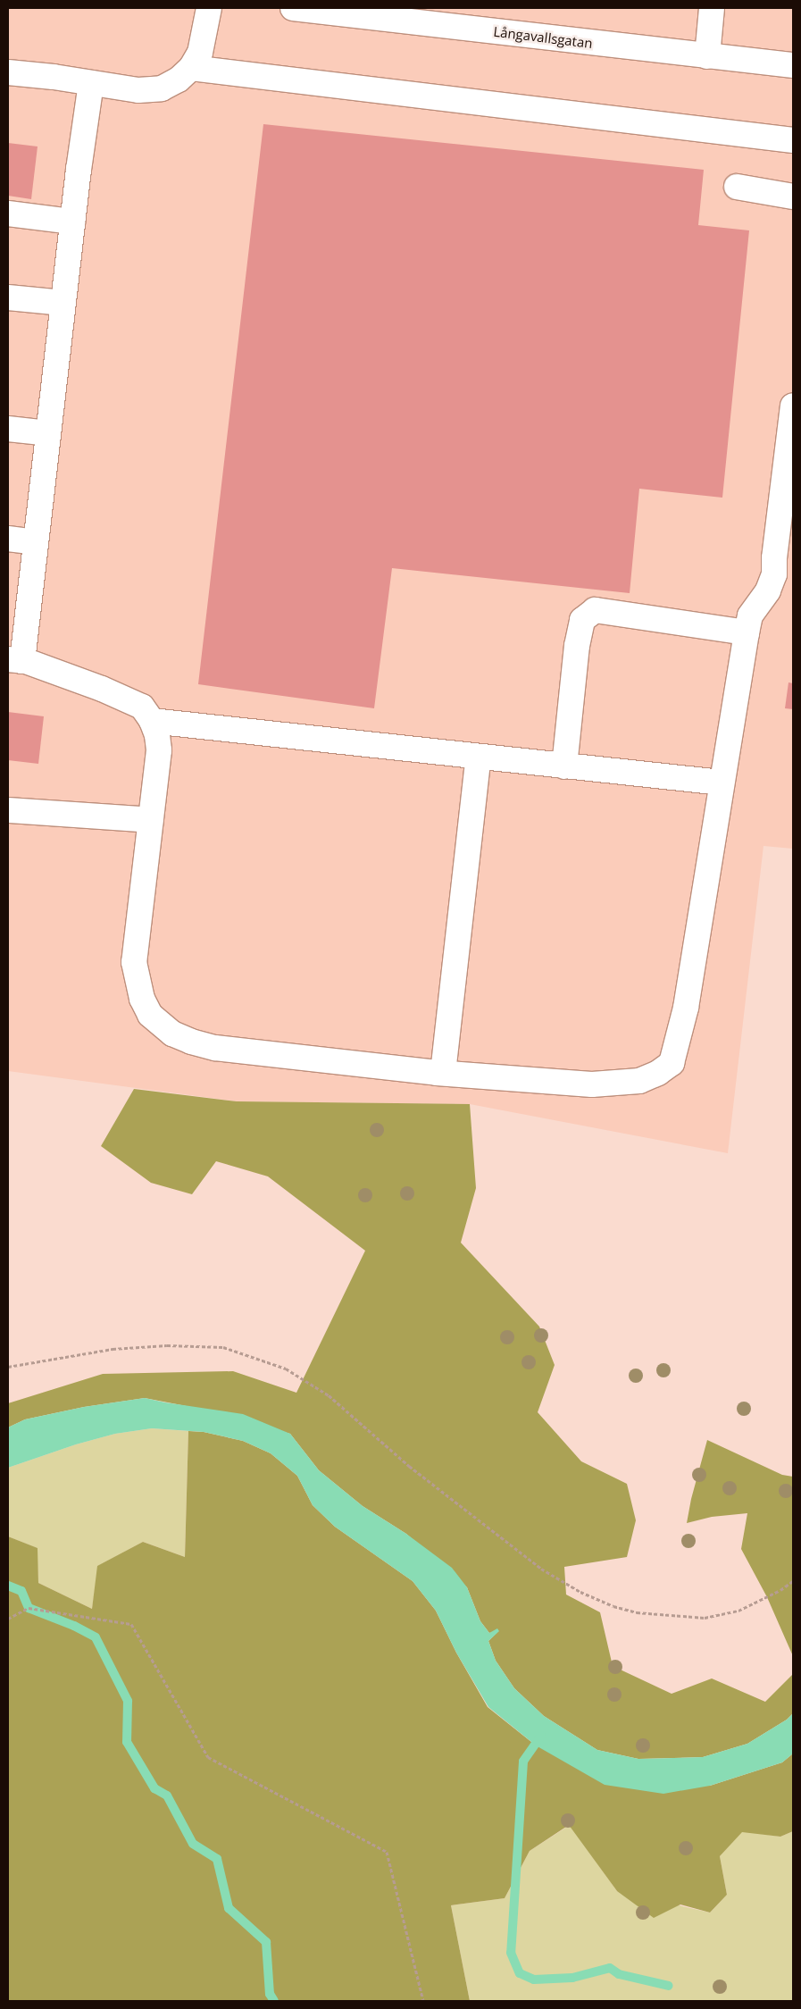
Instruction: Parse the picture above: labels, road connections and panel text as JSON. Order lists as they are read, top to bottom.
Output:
{
  "streets": {
    "street": ["Långavallsgatan"]
  }
}
